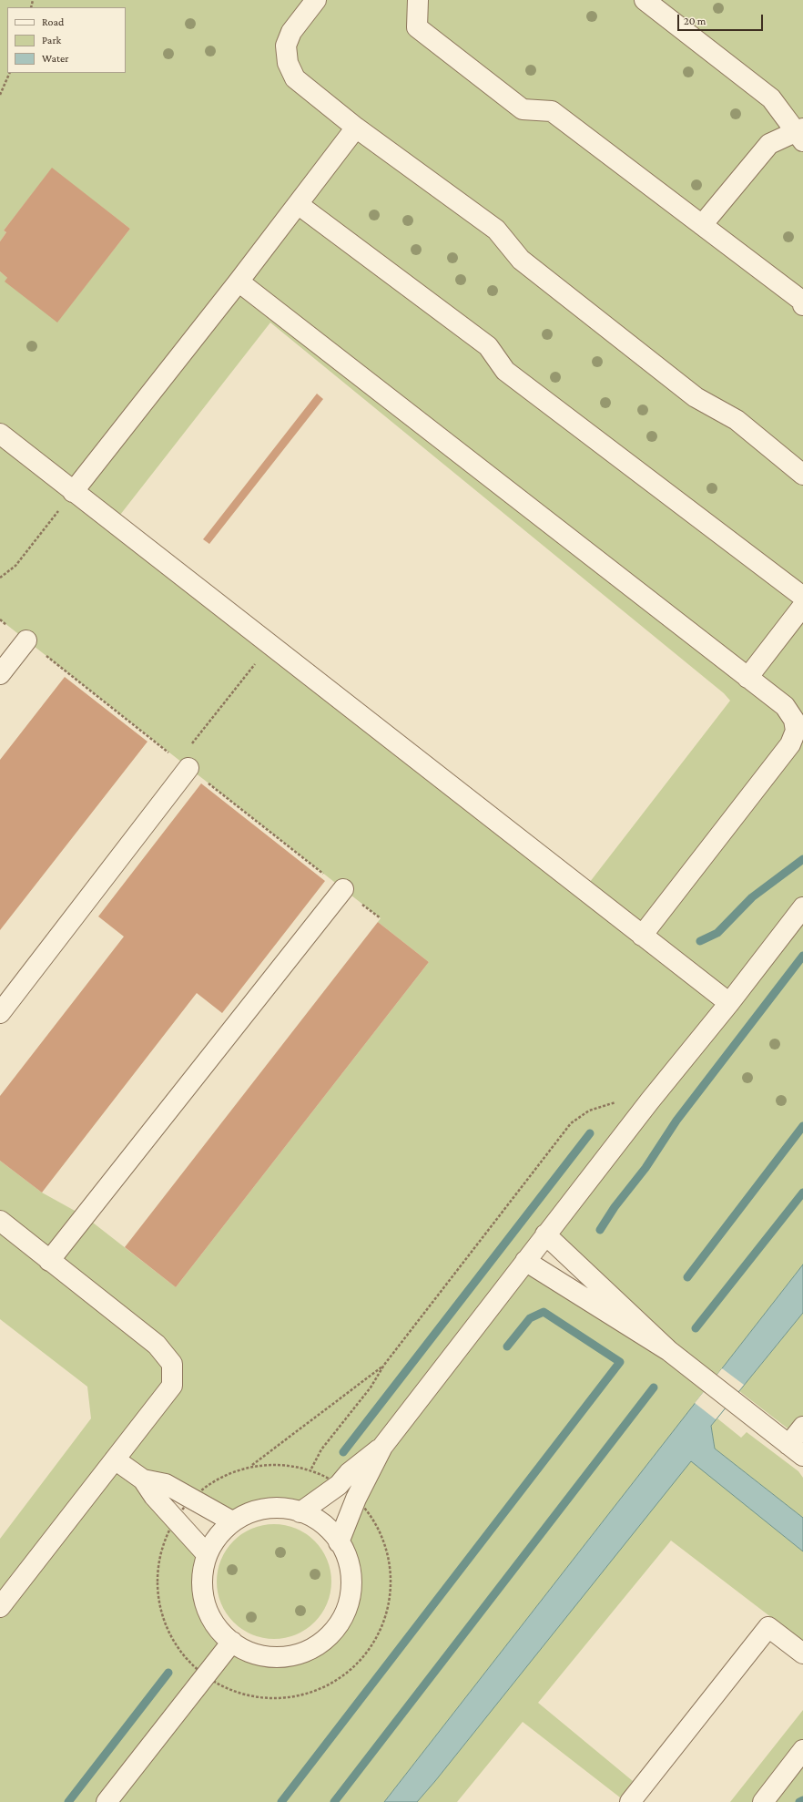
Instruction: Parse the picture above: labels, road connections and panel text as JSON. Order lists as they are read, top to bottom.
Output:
{
  "legend": ["Road", "Park", "Water"],
  "scale_bar": "20 m"
}
